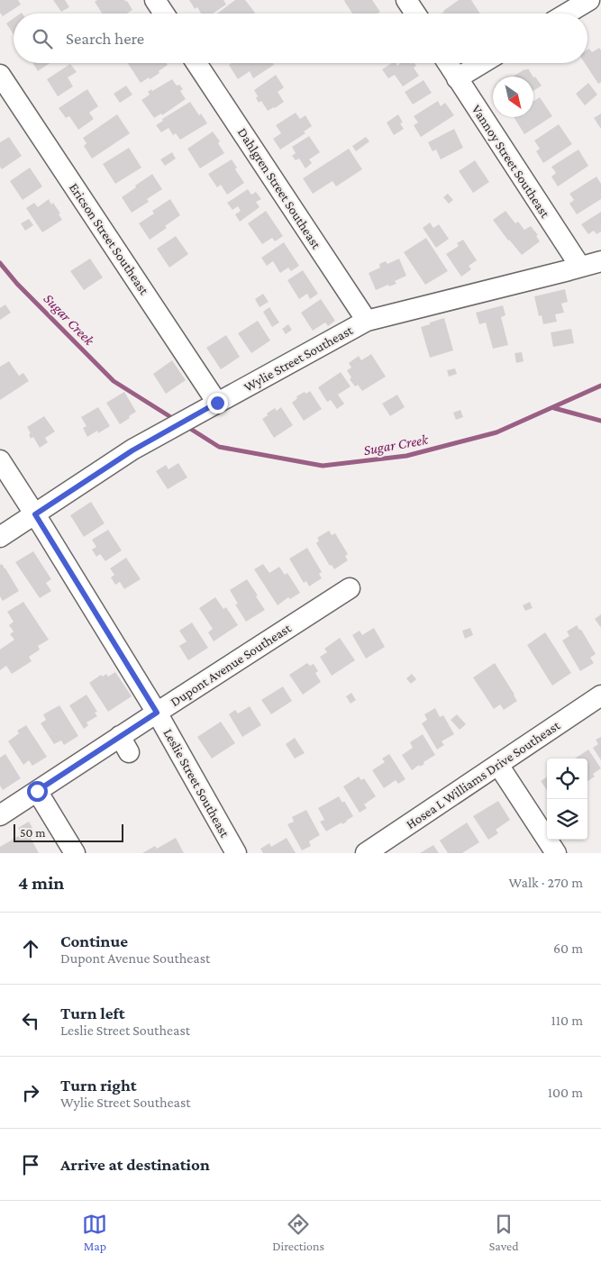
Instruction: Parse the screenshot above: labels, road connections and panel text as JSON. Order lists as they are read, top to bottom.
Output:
{
  "streets": {
    "street": [
      "Vannoy Street Southeast",
      "Dahlgren Street Southeast",
      "Ericson Street Southeast",
      "Wylie Street Southeast",
      "Dupont Avenue Southeast",
      "Hosea L Williams Drive Southeast",
      "Leslie Street Southeast"
    ]
  },
  "crossings": [
    ["Vannoy Street Southeast", "Wylie Street Southeast"],
    ["Dahlgren Street Southeast", "Wylie Street Southeast"],
    ["Ericson Street Southeast", "Wylie Street Southeast"],
    ["Wylie Street Southeast", "Leslie Street Southeast"],
    ["Dupont Avenue Southeast", "Leslie Street Southeast"]
  ],
  "water": ["Sugar Creek"],
  "scale_bar": "50 m",
  "north": "bottom right",
  "page": {
    "search": "Search here",
    "scale": "50 m",
    "heading": ["4 min", "Walk · 270 m"],
    "list": [
      ["Continue", "Dupont Avenue Southeast", "60 m"],
      ["Turn left", "Leslie Street Southeast", "110 m"],
      ["Turn right", "Wylie Street Southeast", "100 m"],
      "Arrive at destination"
    ],
    "nav": ["Map", "Directions", "Saved"]
  }
}
